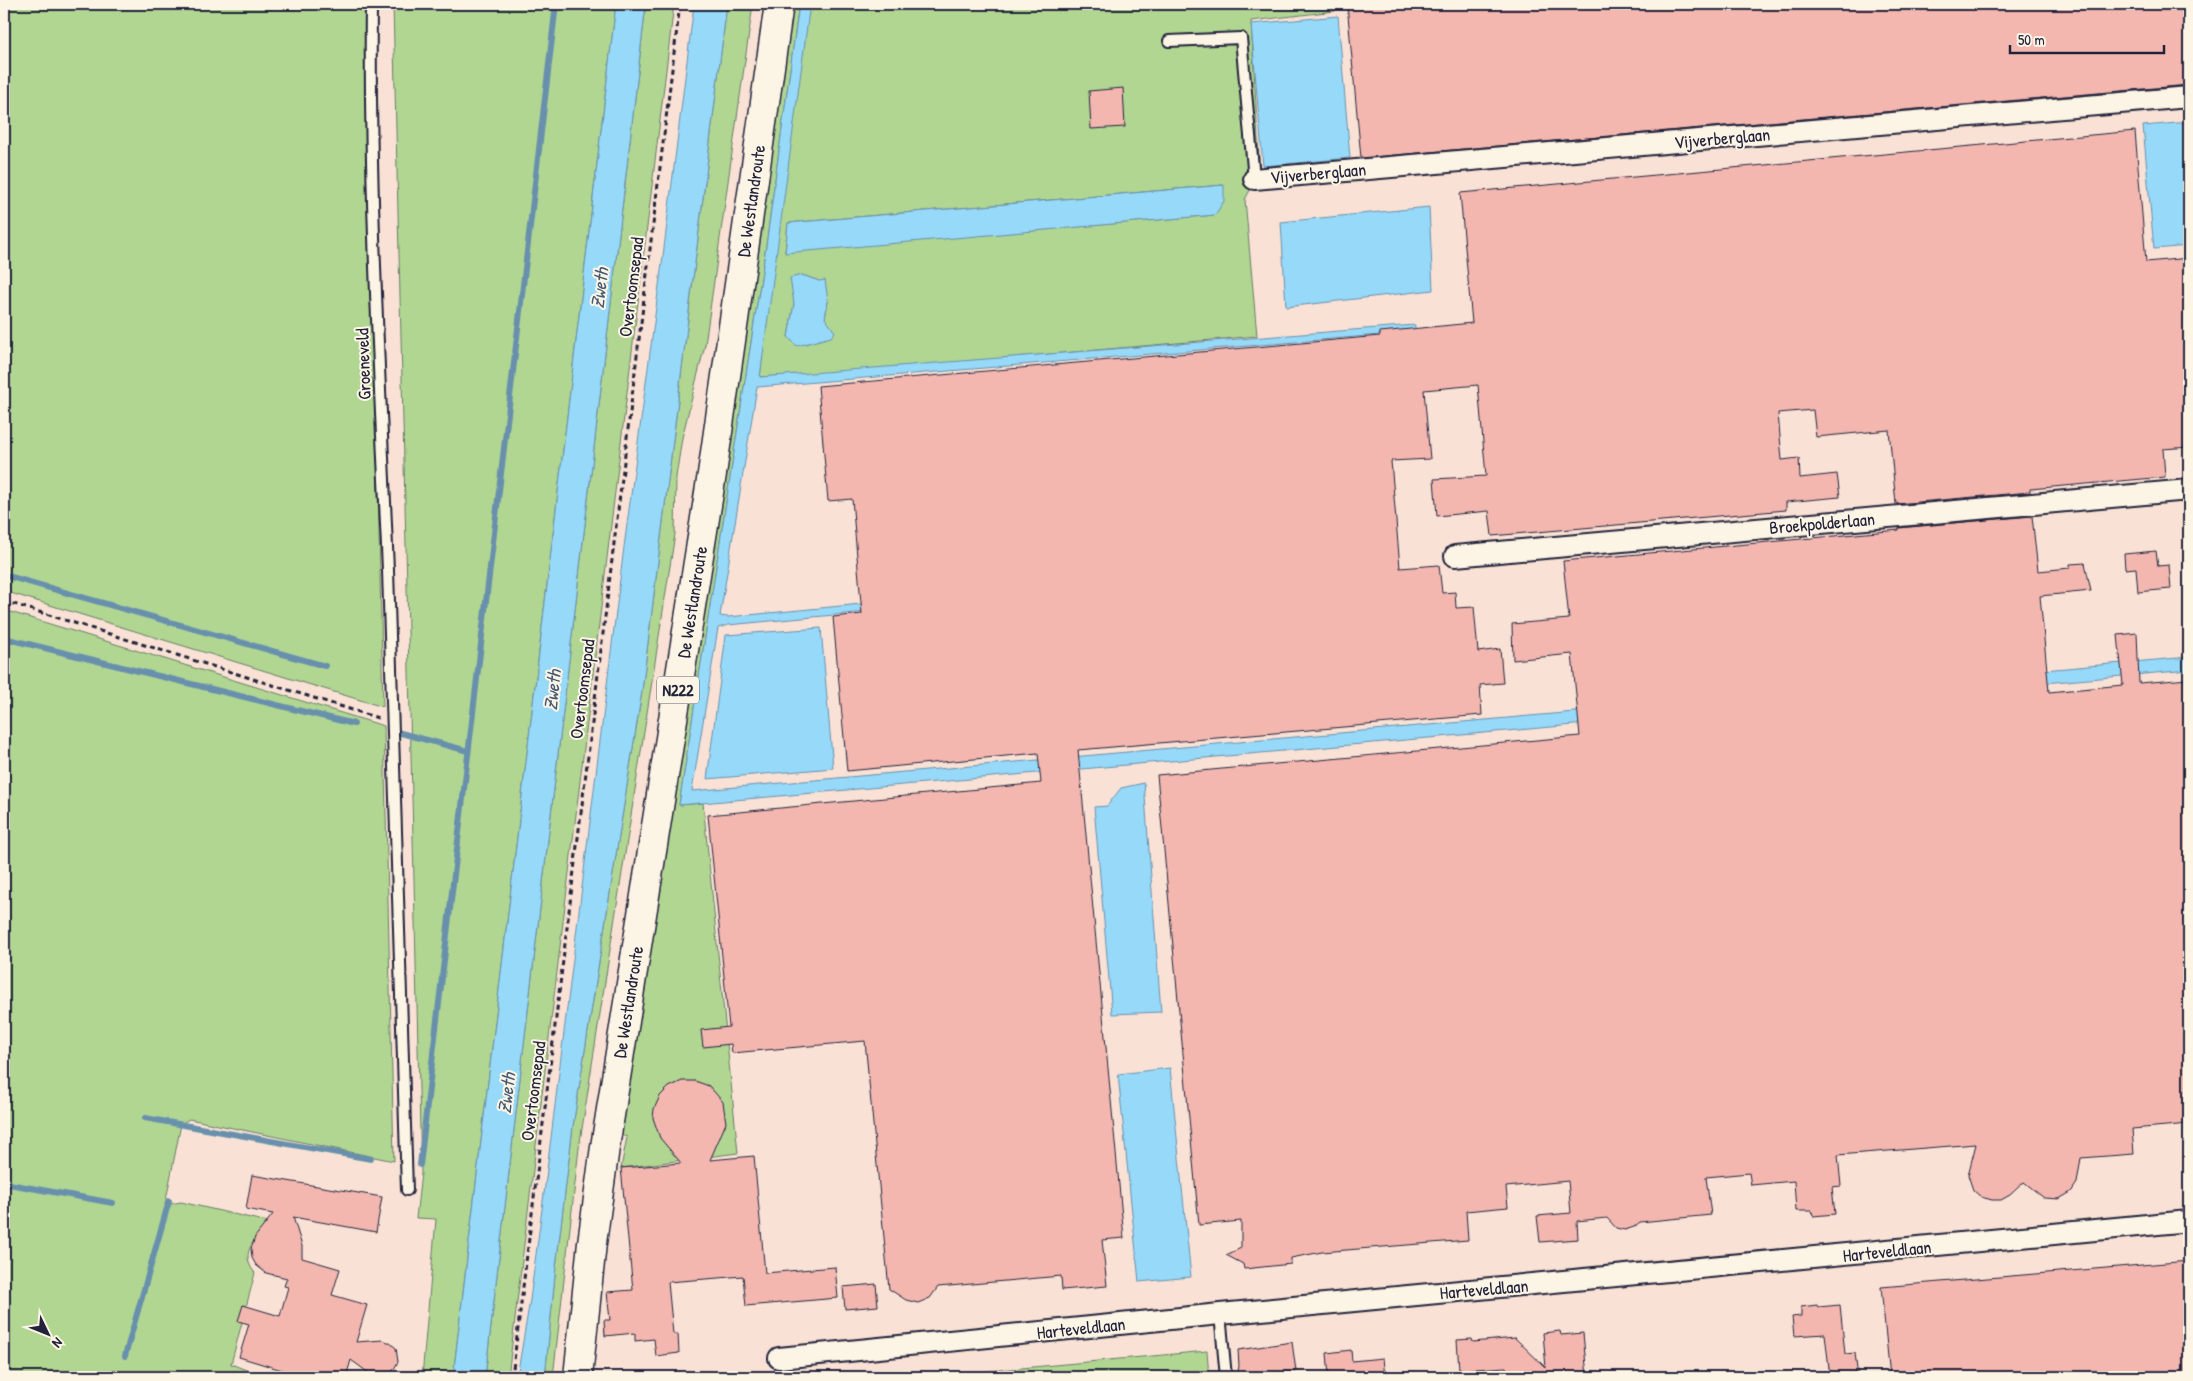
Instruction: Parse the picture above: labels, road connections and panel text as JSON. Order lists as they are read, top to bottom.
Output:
{
  "streets": {
    "main road": ["De Westlandroute", "N222"],
    "street": ["Vijverberglaan", "Broekpolderlaan", "Harteveldlaan"],
    "lane": ["Groeneveld"],
    "path": ["Overtoomsepad"]
  },
  "water": ["Zweth"],
  "scale_bar": "50 m",
  "north": "bottom right"
}
